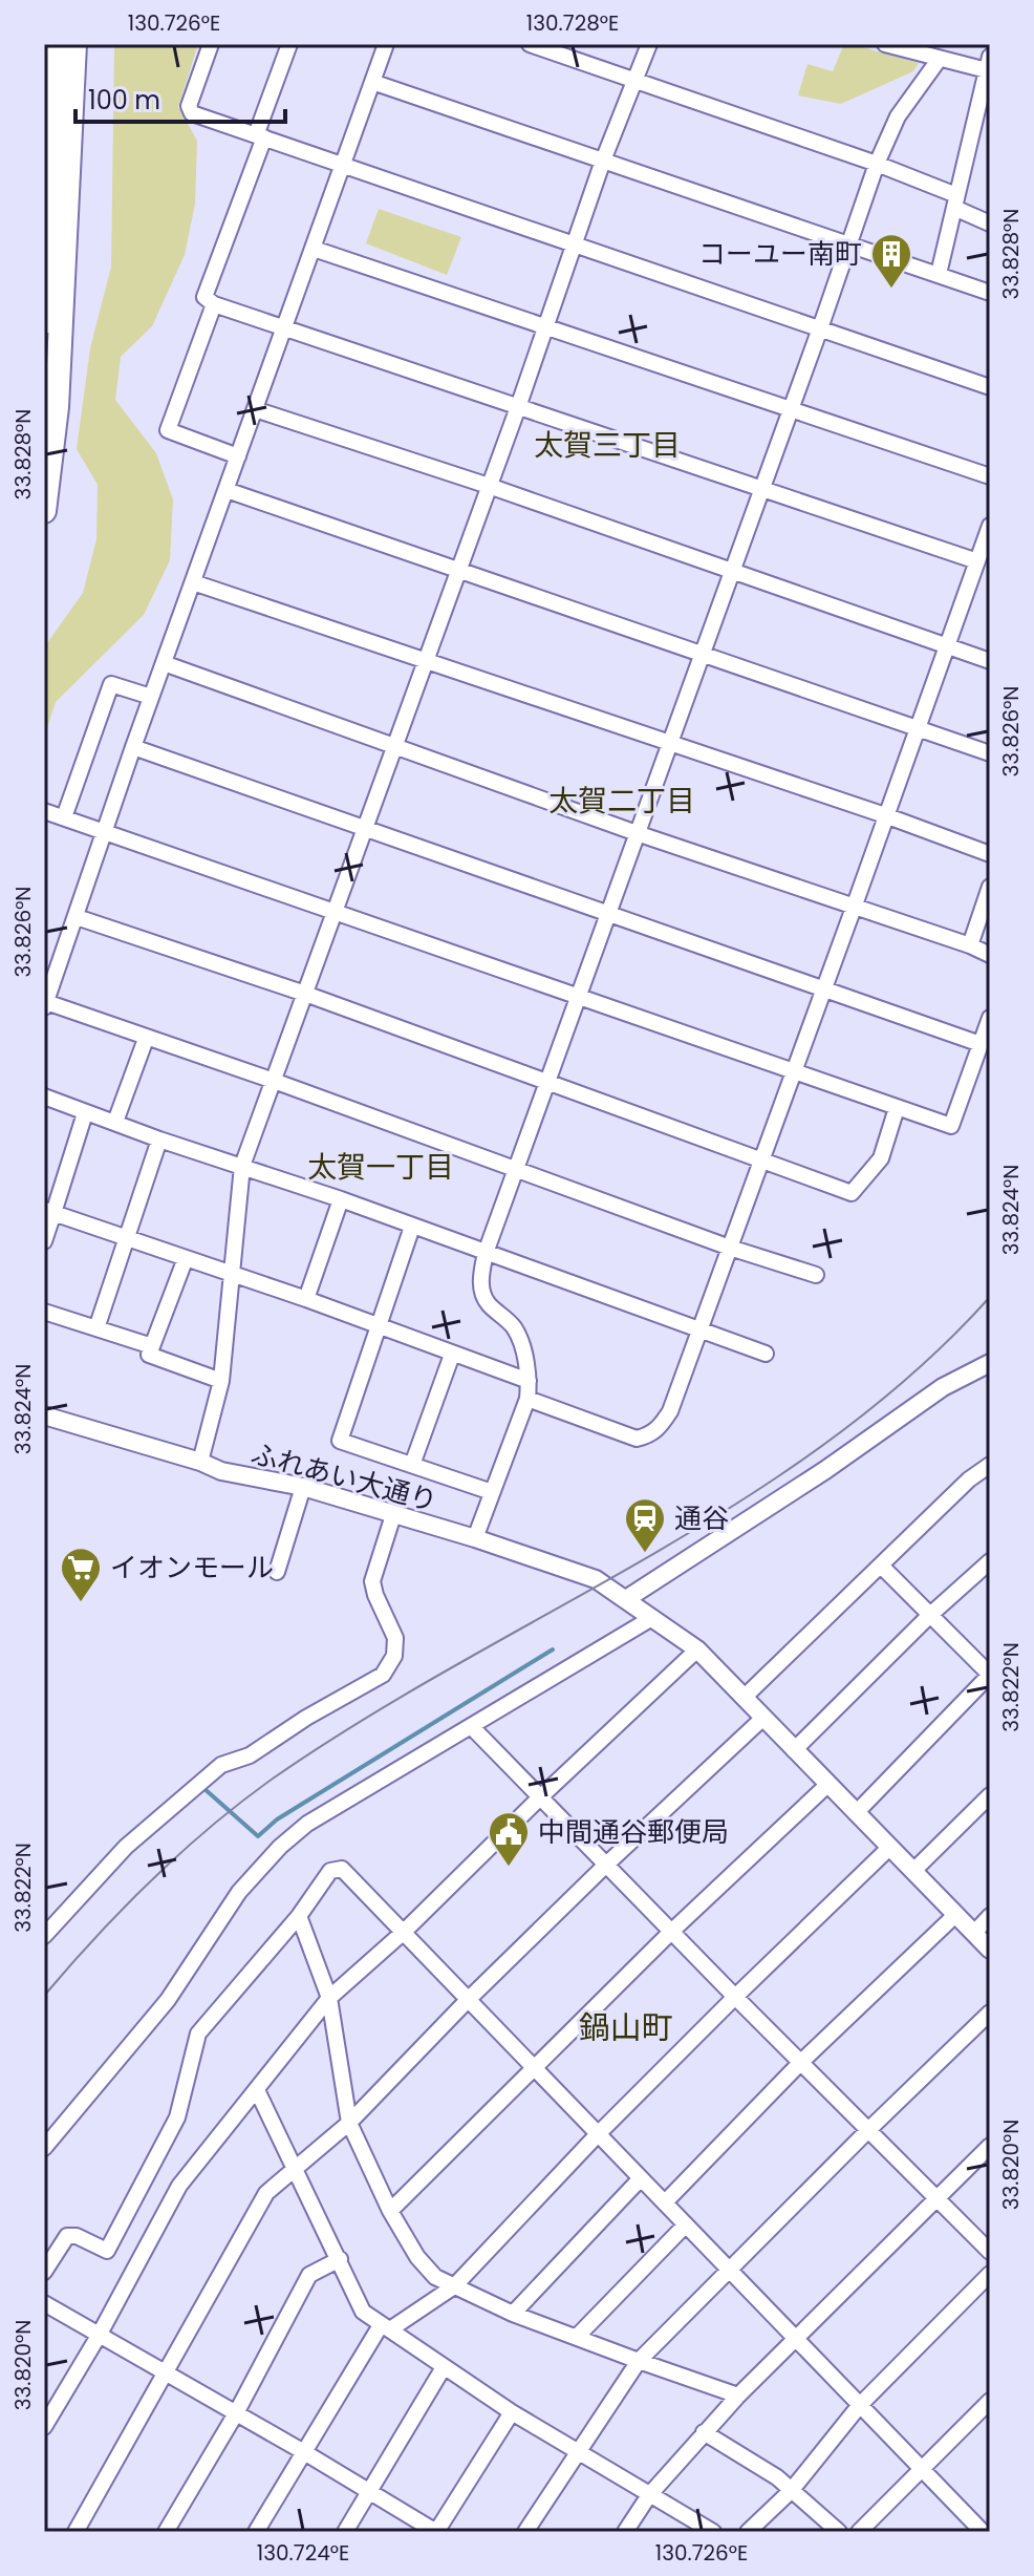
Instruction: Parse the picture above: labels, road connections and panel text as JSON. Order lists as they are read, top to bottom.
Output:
{
  "streets": {
    "street": ["ふれあい大通り"]
  },
  "districts": [
    "太賀三丁目",
    "太賀二丁目",
    "太賀一丁目",
    "鍋山町"
  ],
  "places": {
    "building": ["コーユー南町"],
    "station": ["通谷"],
    "supermarket": ["イオンモール"],
    "public building": ["中間通谷郵便局"]
  },
  "scale_bar": "100 m",
  "coordinates": [
    "130.726°E",
    "130.728°E",
    "33.828°N",
    "33.826°N",
    "33.824°N",
    "33.822°N",
    "33.820°N",
    "130.724°E"
  ]
}
